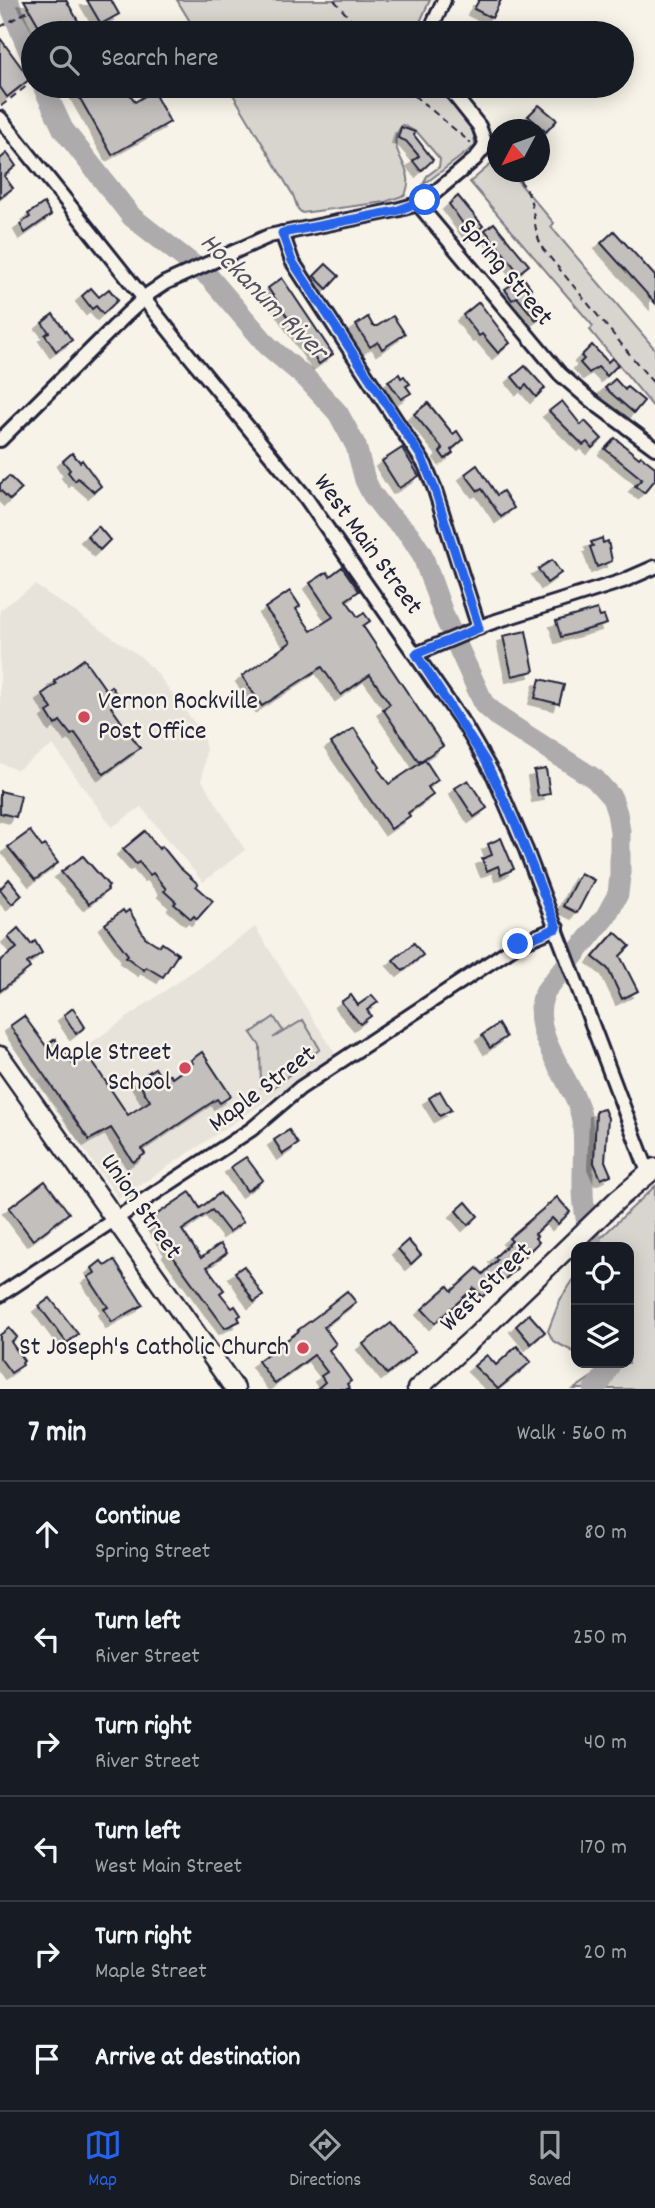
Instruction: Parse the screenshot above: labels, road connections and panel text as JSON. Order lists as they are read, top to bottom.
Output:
{
  "streets": {
    "main road": ["Union Street", "West Street"],
    "street": ["Spring Street", "West Main Street", "Maple Street"]
  },
  "crossings": [
    ["West Main Street", "Maple Street"],
    ["West Main Street", "West Street"],
    ["Maple Street", "Union Street"]
  ],
  "water": ["Hockanum River"],
  "places": ["Vernon Rockville Post Office", "Maple Street School", "St Joseph's Catholic Church"],
  "north": "bottom left",
  "page": {
    "search": "Search here",
    "heading": ["7 min", "Walk · 560 m"],
    "list": [
      ["Continue", "Spring Street", "80 m"],
      ["Turn left", "River Street", "250 m"],
      ["Turn right", "River Street", "40 m"],
      ["Turn left", "West Main Street", "170 m"],
      ["Turn right", "Maple Street", "20 m"],
      "Arrive at destination"
    ],
    "nav": ["Map", "Directions", "Saved"]
  }
}
